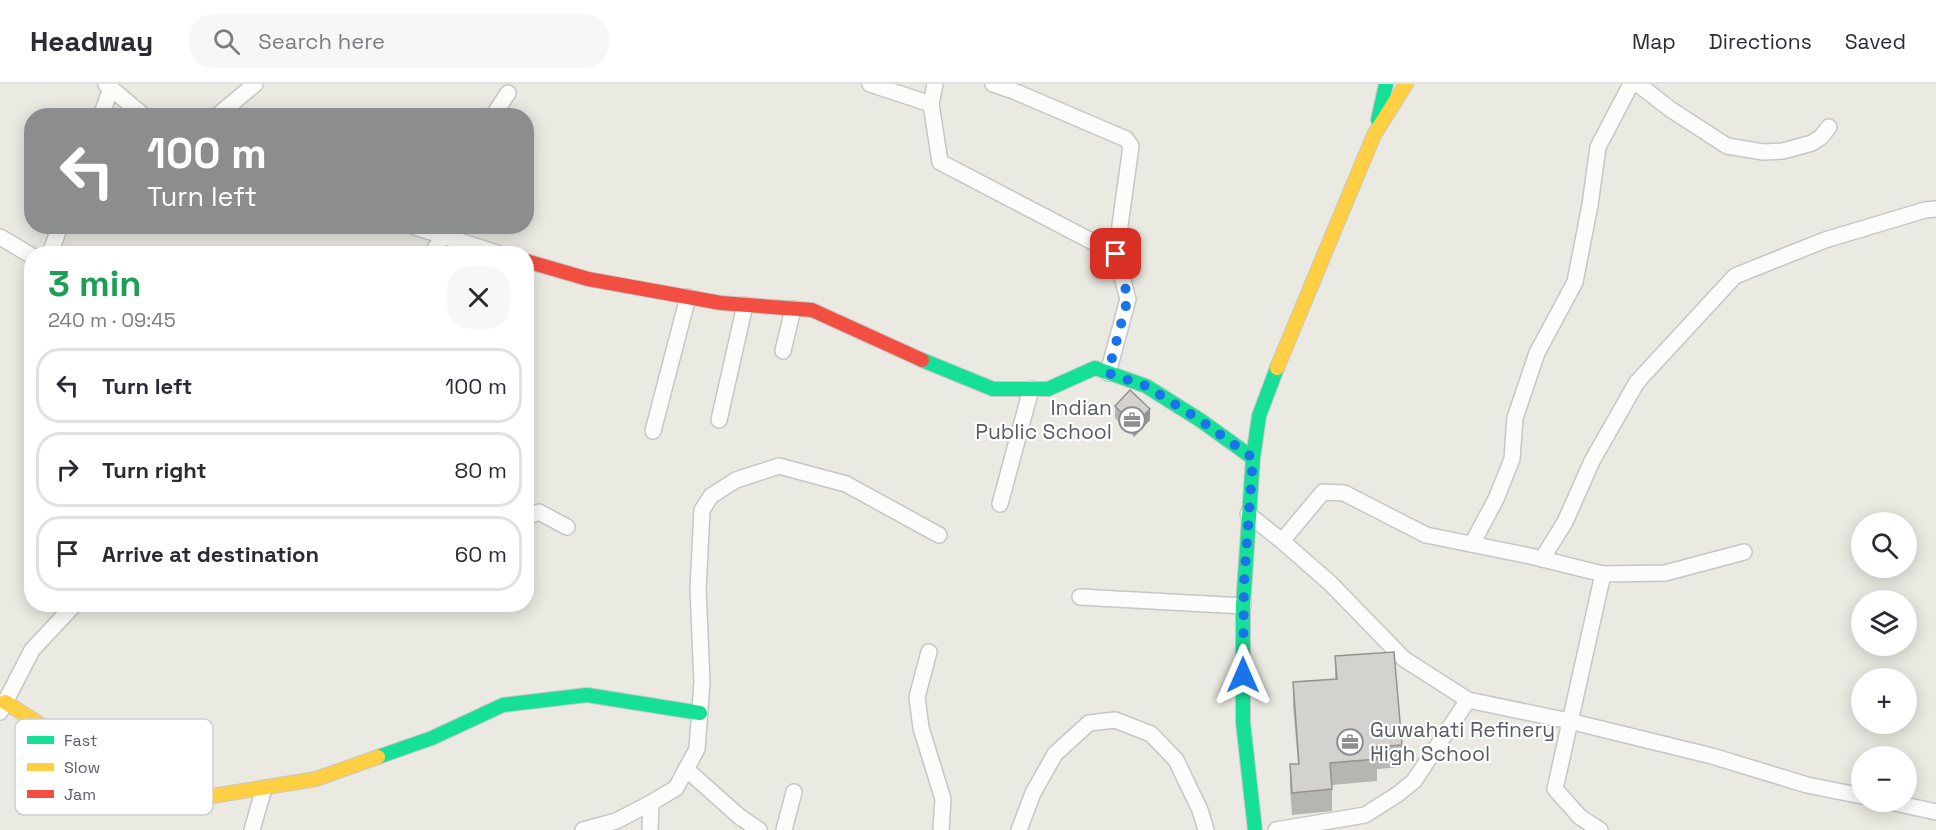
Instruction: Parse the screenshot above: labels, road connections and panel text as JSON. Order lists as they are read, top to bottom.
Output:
{
  "places": {
    "office": ["Indian Public School", "Guwahati Refinery High School"]
  },
  "legend": ["Fast", "Slow", "Jam"],
  "page": {
    "header": "Headway",
    "search": "Search here",
    "nav": ["Map", "Directions", "Saved"],
    "turn": ["100 m", "Turn left"],
    "heading": ["3 min", "240 m · 09:45"],
    "list": [
      {
        "name": "Turn left",
        "value": "100 m"
      },
      {
        "name": "Turn right",
        "value": "80 m"
      },
      {
        "name": "Arrive at destination",
        "value": "60 m"
      }
    ],
    "map_buttons": ["+", "−"]
  }
}
